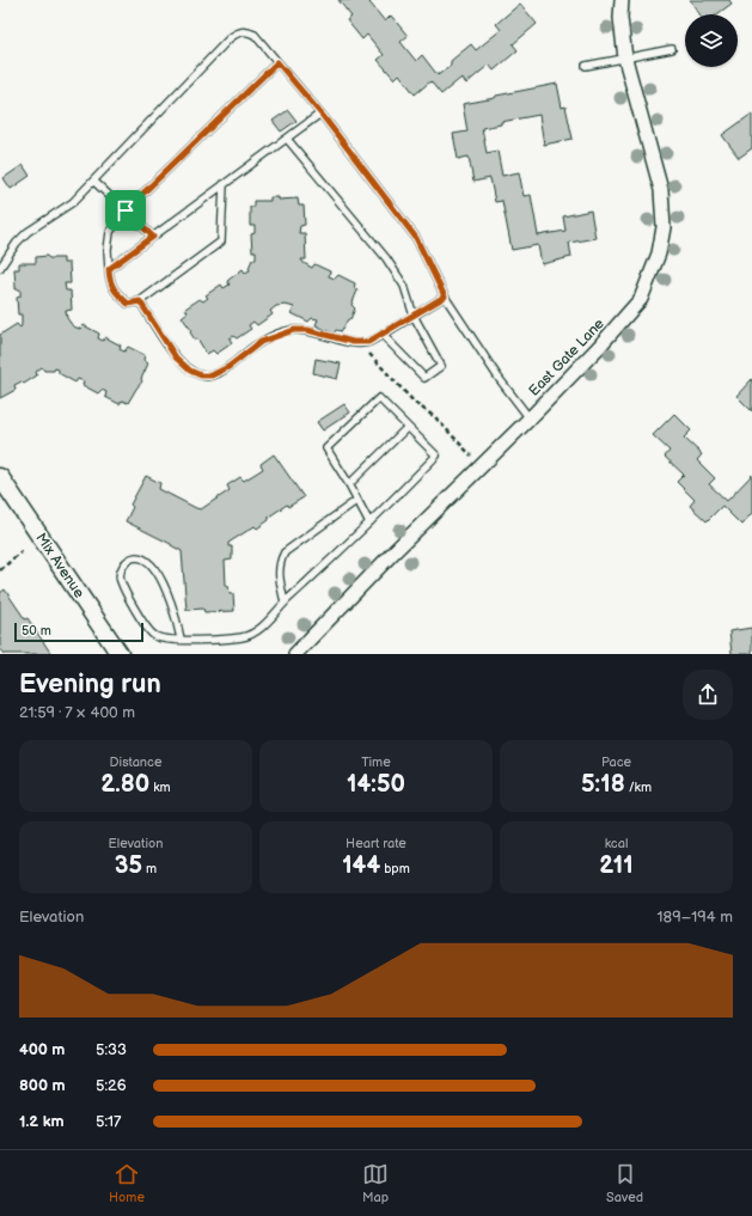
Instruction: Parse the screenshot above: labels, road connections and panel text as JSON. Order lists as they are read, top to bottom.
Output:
{
  "streets": {
    "street": ["East Gate Lane", "Mix Avenue"]
  },
  "scale_bar": "50 m",
  "page": {
    "scale": "50 m",
    "heading": ["Evening run", "21:59 · 7 × 400 m"],
    "stats": [
      ["Distance", "2.80 km"],
      ["Time", "14:50"],
      ["Pace", "5:18 /km"],
      ["Elevation", "35 m"],
      ["Heart rate", "144 bpm"],
      ["kcal", "211"]
    ],
    "chart": ["Elevation", "189–194 m"],
    "list": [
      {
        "name": "400 m",
        "note": "5:33"
      },
      {
        "name": "800 m",
        "note": "5:26"
      },
      {
        "name": "1.2 km",
        "note": "5:17"
      }
    ],
    "tabs": ["Home", "Map", "Saved"]
  }
}
